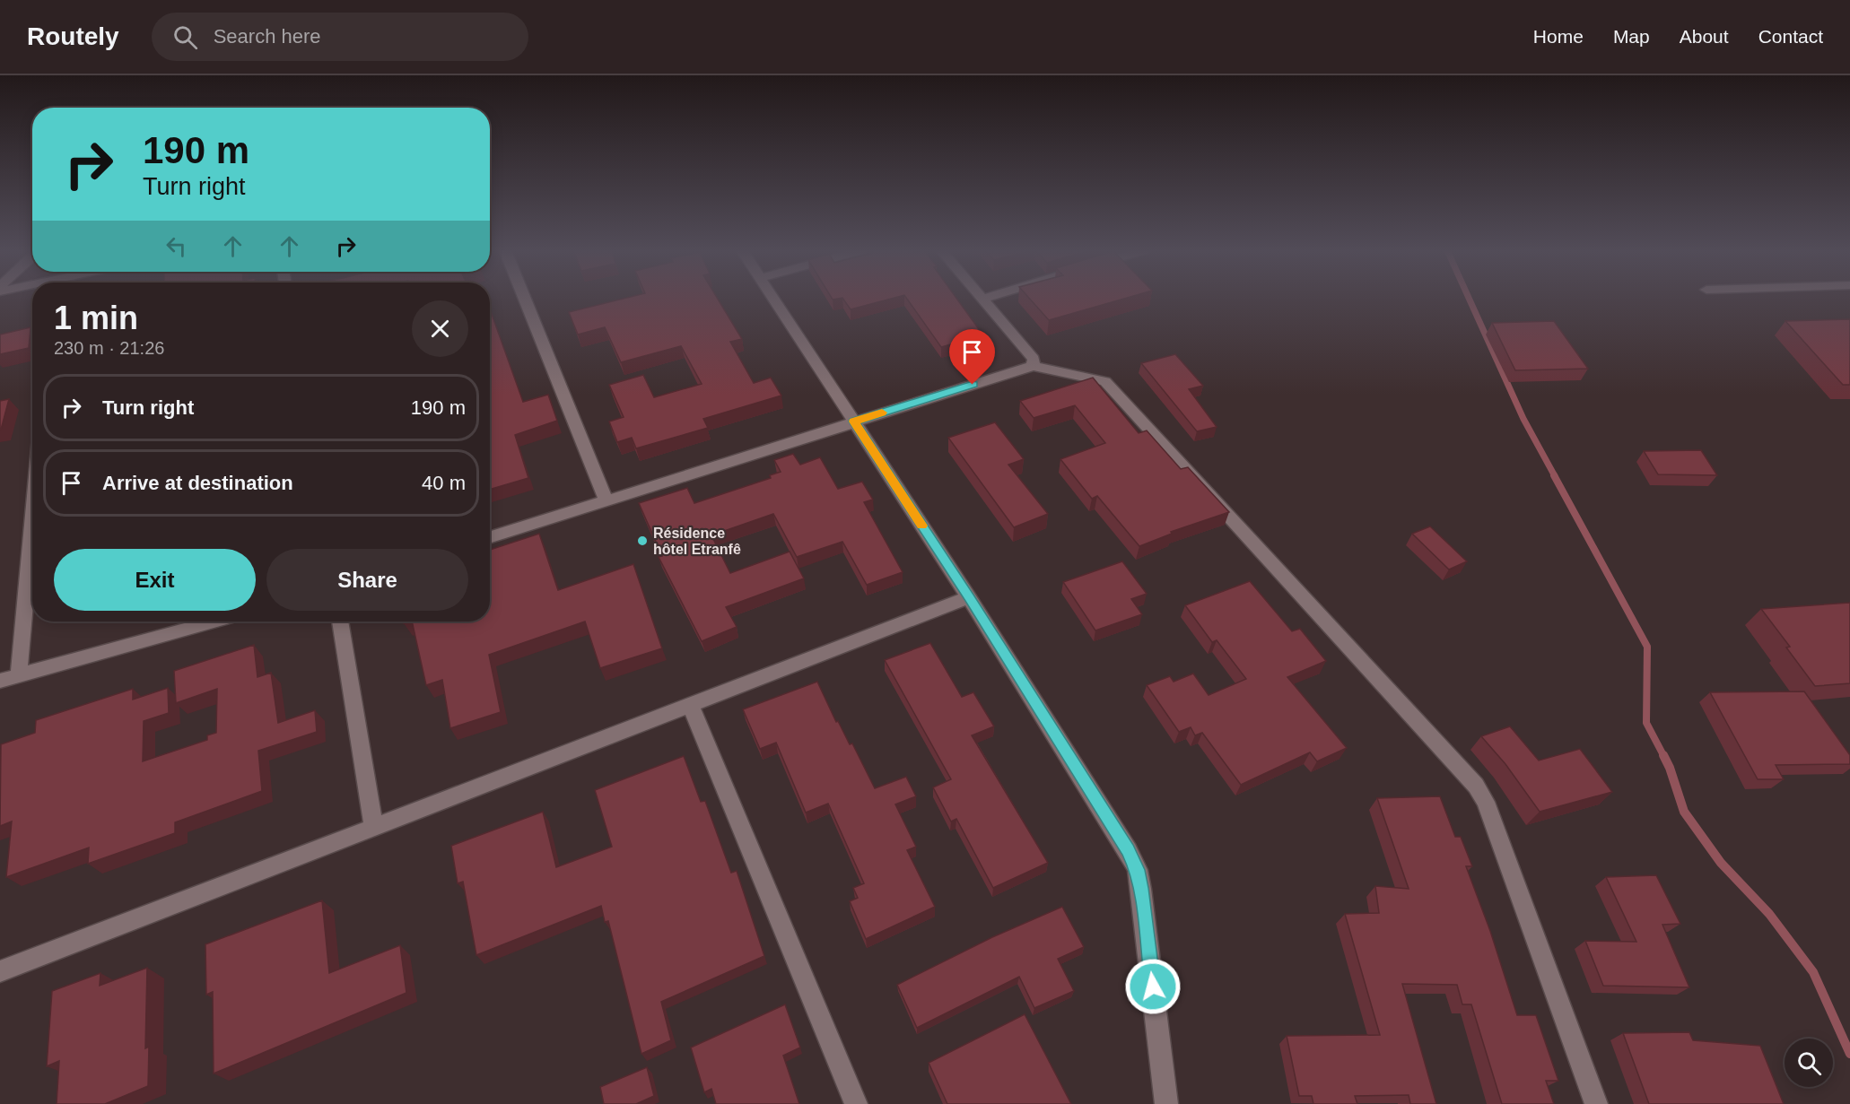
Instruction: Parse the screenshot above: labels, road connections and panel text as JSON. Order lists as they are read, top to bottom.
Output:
{
  "places": ["Résidence hôtel Etranfê"],
  "page": {
    "header": "Routely",
    "search": "Search here",
    "nav": [
      "Home",
      "Map",
      "About",
      "Contact"
    ],
    "turn": ["190 m", "Turn right"],
    "heading": ["1 min", "230 m · 21:26"],
    "list": [
      {
        "name": "Turn right",
        "value": "190 m"
      },
      {
        "name": "Arrive at destination",
        "value": "40 m"
      }
    ],
    "buttons": ["Exit", "Share"]
  }
}
